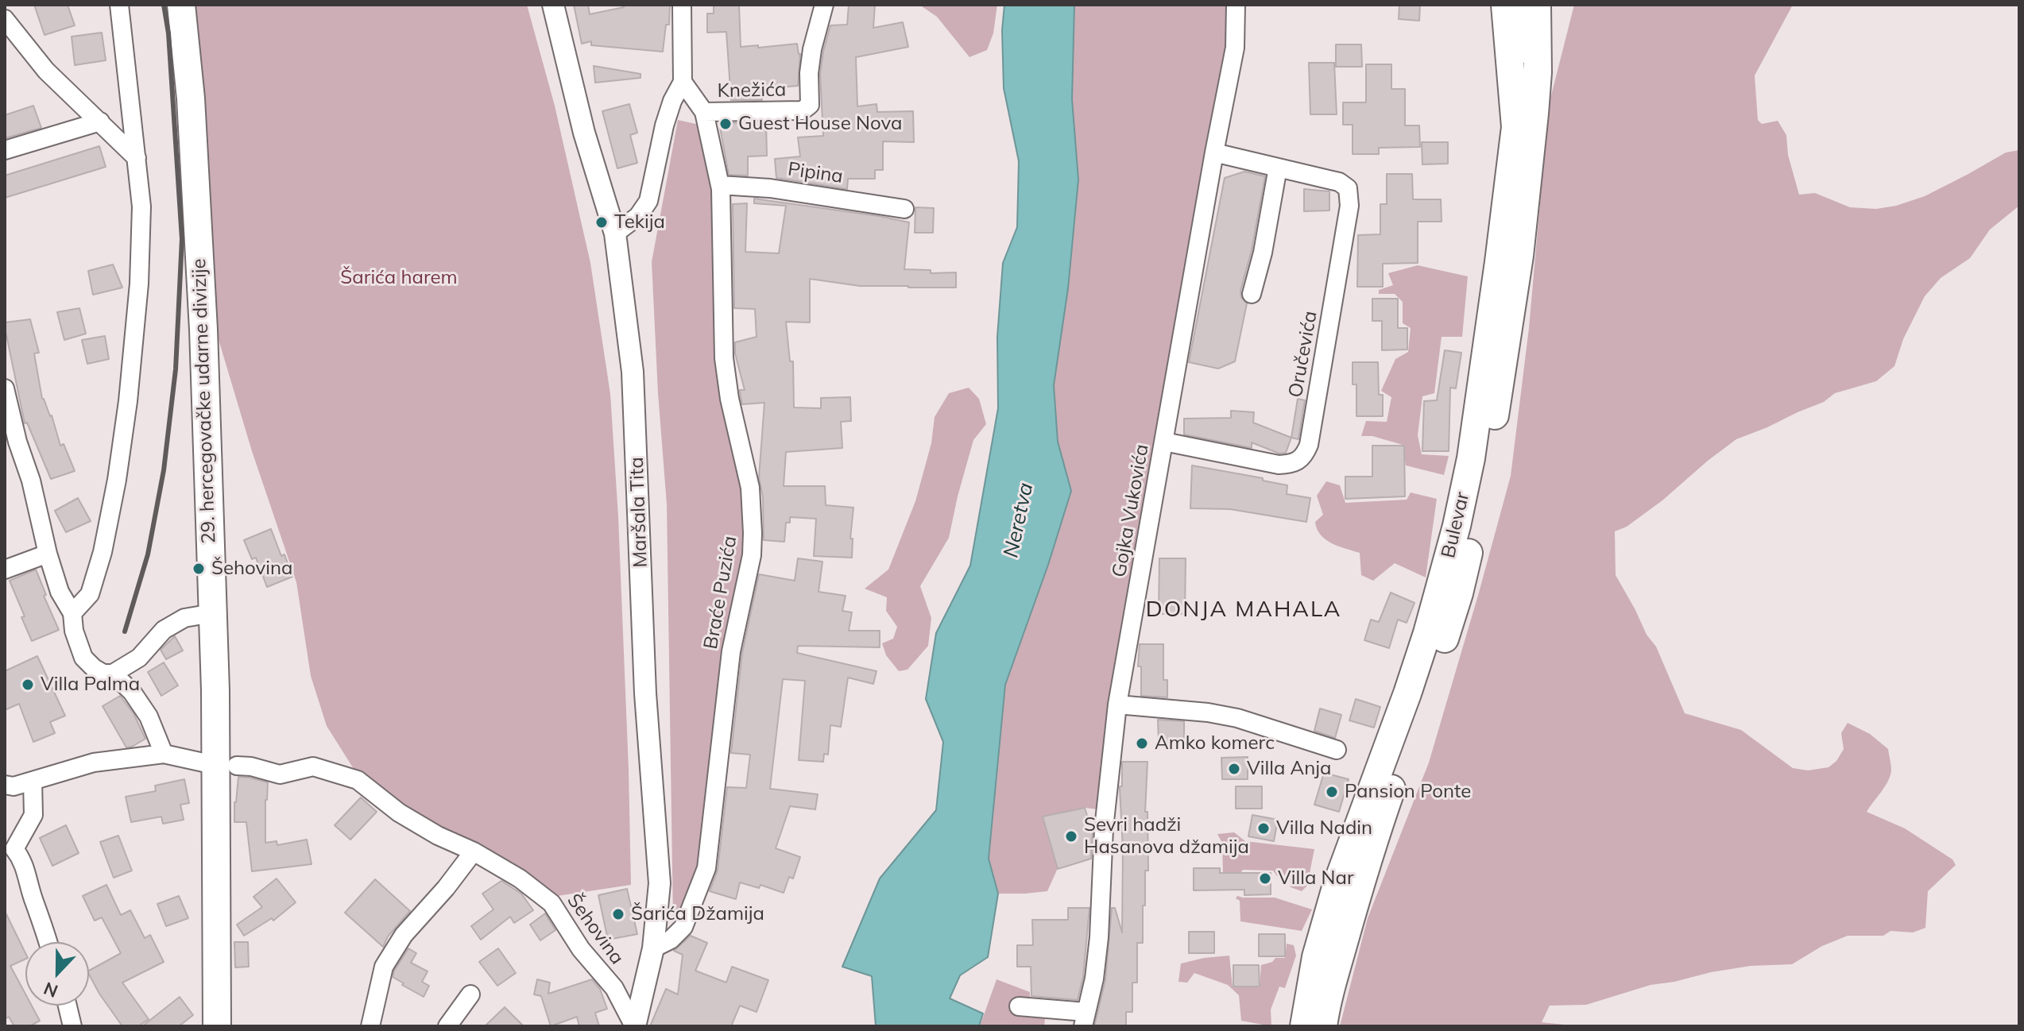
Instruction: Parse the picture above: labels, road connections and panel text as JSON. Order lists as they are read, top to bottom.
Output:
{
  "streets": {
    "main road": ["29. hercegovačke udarne divizije", "Bulevar"],
    "street": [
      "Knežića",
      "Pipina",
      "Oručevića",
      "Gojka Vukovića",
      "Maršala Tita",
      "Braće Puzića",
      "Šehovina"
    ]
  },
  "crossings": [
    ["Knežića", "Braće Puzića"],
    ["Pipina", "Braće Puzića"],
    ["Oručevića", "Gojka Vukovića"],
    ["Maršala Tita", "Braće Puzića"],
    ["Maršala Tita", "Šehovina"]
  ],
  "districts": ["DONJA MAHALA"],
  "water": ["Neretva"],
  "parks": ["Šarića harem"],
  "places": [
    "Guest House Nova",
    "Tekija",
    "Šehovina",
    "Villa Palma",
    "Amko komerc",
    "Villa Anja",
    "Pansion Ponte",
    "Villa Nadin",
    "Sevri hadži Hasanova džamija",
    "Villa Nar",
    "Šarića Džamija"
  ],
  "north": "bottom"
}
